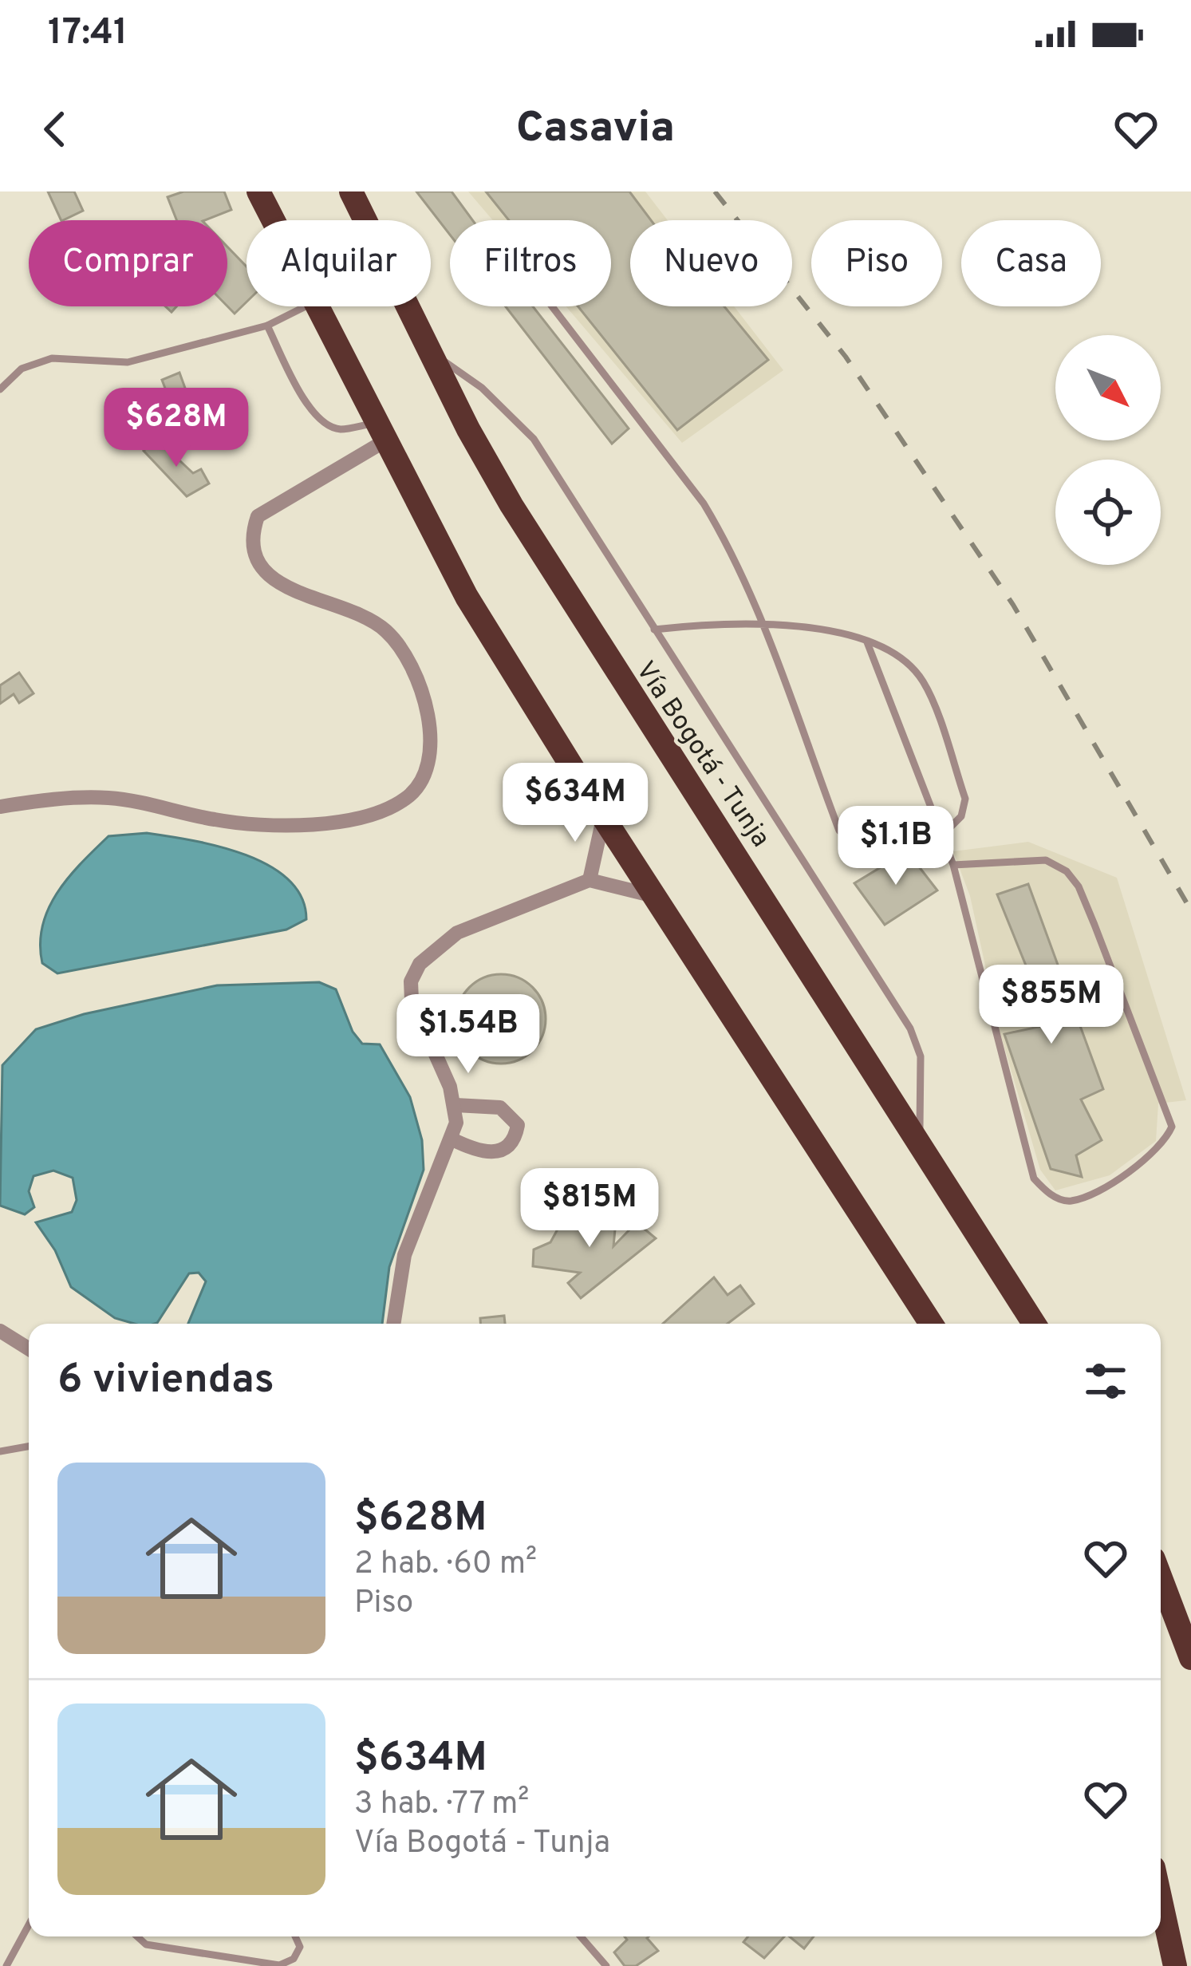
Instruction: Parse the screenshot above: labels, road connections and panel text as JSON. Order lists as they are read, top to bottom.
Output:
{
  "streets": {
    "highway": ["Vía Bogotá - Tunja"]
  },
  "north": "bottom right",
  "page": {
    "status": "17:41",
    "header": "Casavia",
    "chip": [
      "Comprar",
      "Alquilar",
      "Filtros",
      "Nuevo",
      "Piso",
      "Casa"
    ],
    "price": [
      "$628M",
      "$634M",
      "$1.1B",
      "$855M",
      "$1.54B",
      "$815M"
    ],
    "heading": "6 viviendas",
    "list": [
      {
        "name": "$628M",
        "note": "2 hab. · 60 m² · Piso"
      },
      {
        "name": "$634M",
        "note": "3 hab. · 77 m² · Vía Bogotá - Tunja"
      }
    ]
  }
}
